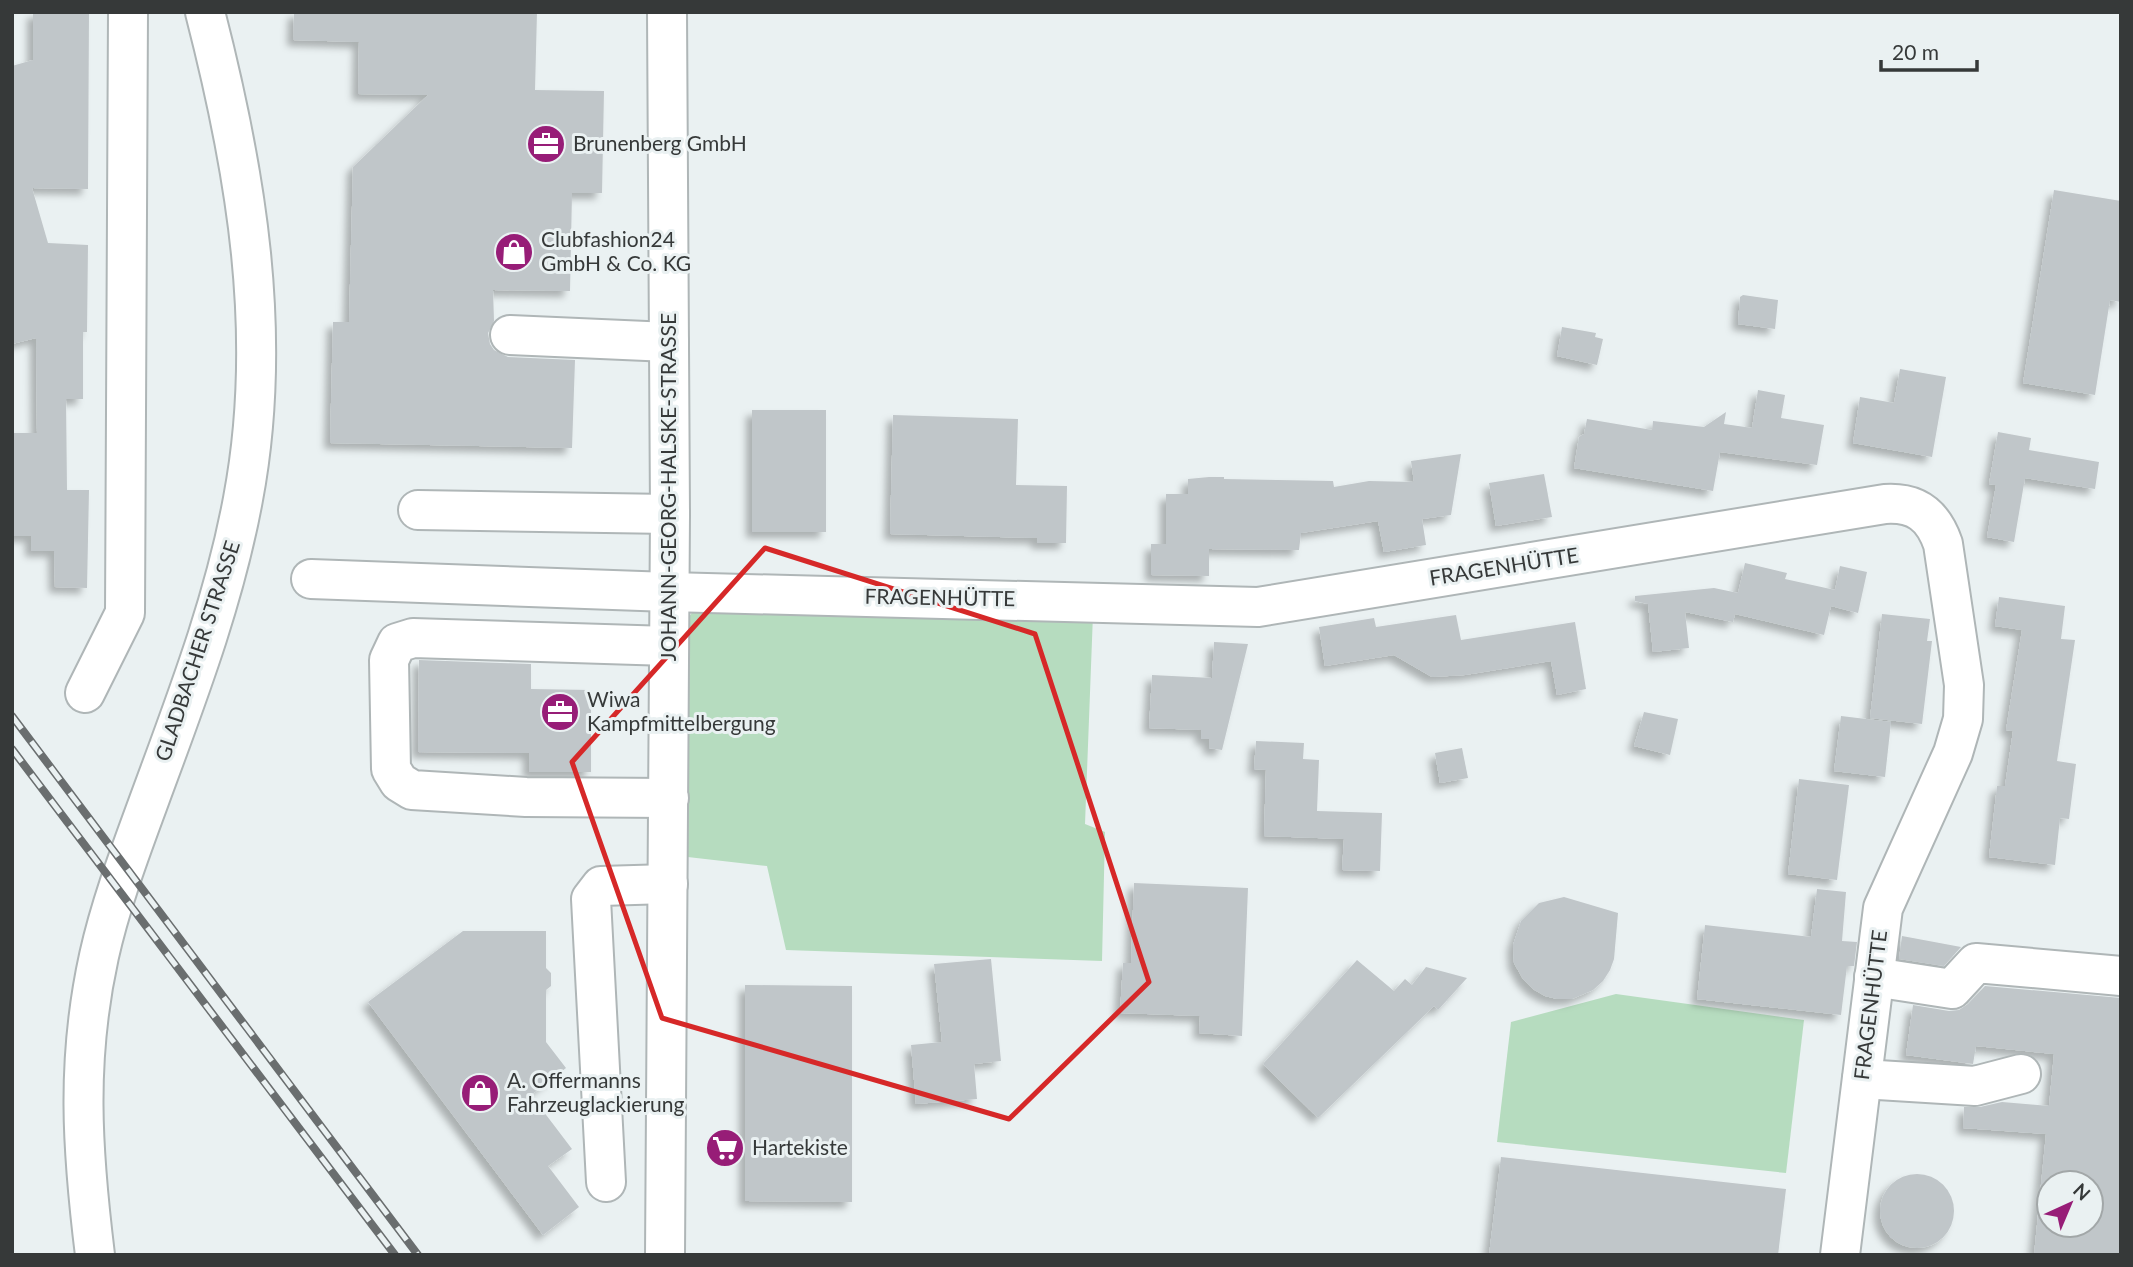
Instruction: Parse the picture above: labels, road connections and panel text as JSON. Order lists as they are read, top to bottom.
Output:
{
  "streets": {
    "street": ["JOHANN-GEORG-HALSKE-STRASSE", "FRAGENHÜTTE", "GLADBACHER STRASSE"]
  },
  "crossings": [
    ["JOHANN-GEORG-HALSKE-STRASSE", "FRAGENHÜTTE"]
  ],
  "places": {
    "office": ["Brunenberg GmbH", "Wiwa Kampfmittelbergung"],
    "shop": ["Clubfashion24 GmbH & Co. KG", "A. Offermanns Fahrzeuglackierung"],
    "supermarket": ["Hartekiste"]
  },
  "scale_bar": "20 m",
  "north": "top right"
}
